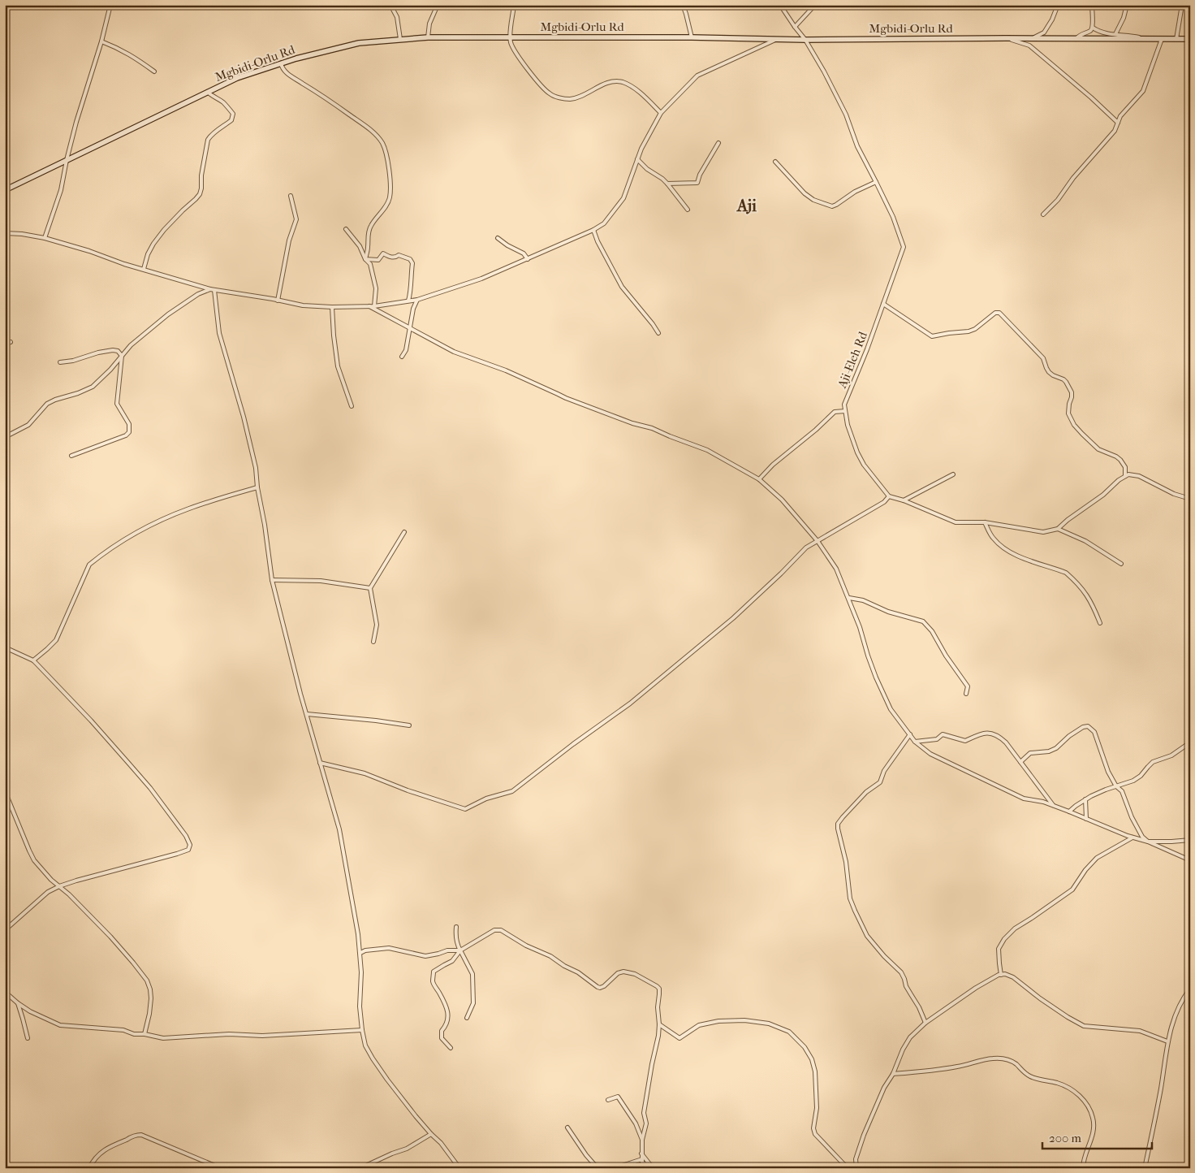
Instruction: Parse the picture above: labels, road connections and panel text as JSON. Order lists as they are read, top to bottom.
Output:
{
  "streets": {
    "main road": ["Mgbidi-Orlu Rd"],
    "street": ["Aji-Eleh Rd"]
  },
  "crossings": [
    ["Mgbidi-Orlu Rd", "Aji-Eleh Rd"]
  ],
  "districts": ["Aji"],
  "scale_bar": "200 m"
}
